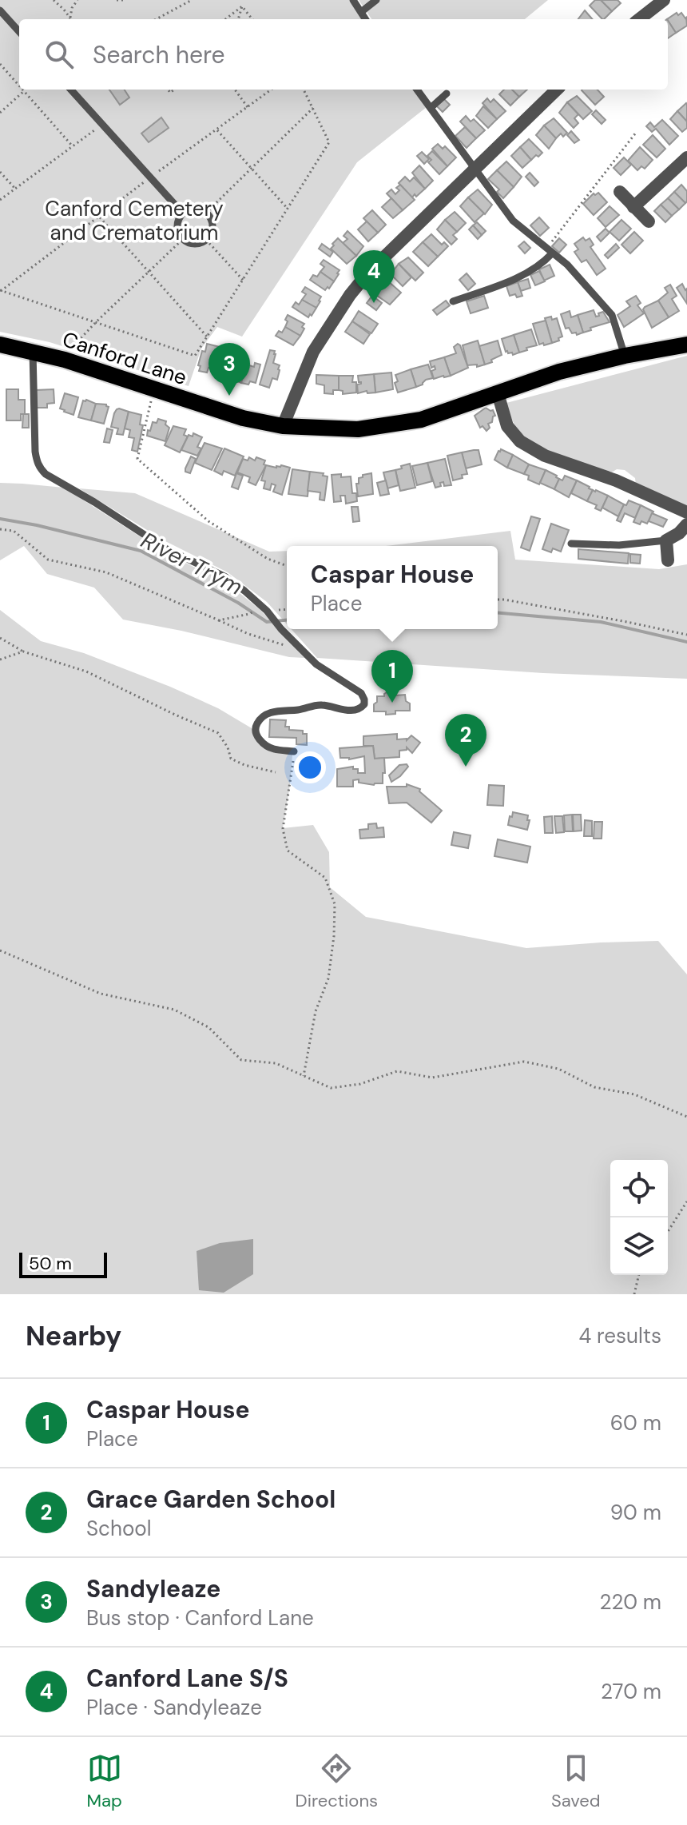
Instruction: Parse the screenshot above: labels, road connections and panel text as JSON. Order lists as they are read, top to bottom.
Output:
{
  "streets": {
    "main road": ["Canford Lane"]
  },
  "water": ["River Trym"],
  "parks": ["Canford Cemetery and Crematorium"],
  "scale_bar": "50 m",
  "page": {
    "search": "Search here",
    "pins": [
      "4",
      "3",
      "1",
      "2"
    ],
    "popup": ["Caspar House", "Place"],
    "scale": "50 m",
    "heading": ["Nearby", "4 results"],
    "list": [
      {
        "mark": "1",
        "name": "Caspar House",
        "note": "Place",
        "value": "60 m"
      },
      {
        "mark": "2",
        "name": "Grace Garden School",
        "note": "School",
        "value": "90 m"
      },
      {
        "mark": "3",
        "name": "Sandyleaze",
        "note": "Bus stop · Canford Lane",
        "value": "220 m"
      },
      {
        "mark": "4",
        "name": "Canford Lane S/S",
        "note": "Place · Sandyleaze",
        "value": "270 m"
      }
    ],
    "nav": ["Map", "Directions", "Saved"]
  }
}
